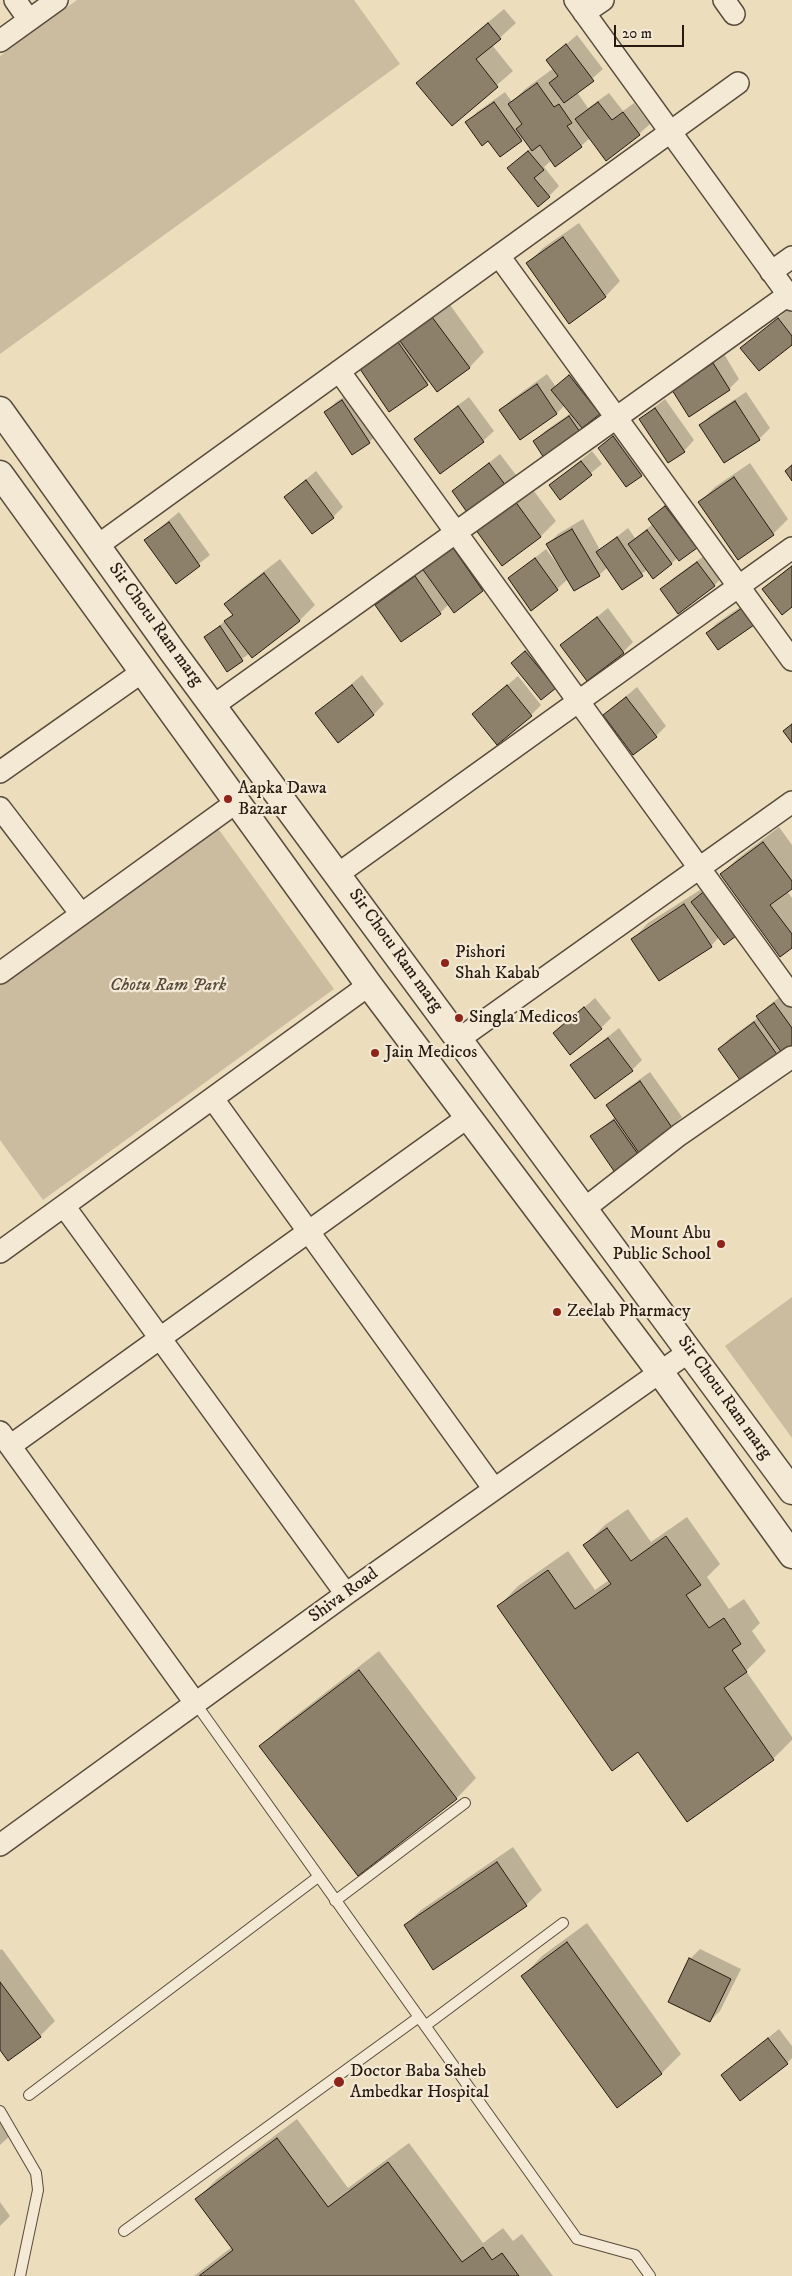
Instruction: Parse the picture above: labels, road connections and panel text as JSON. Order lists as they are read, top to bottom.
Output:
{
  "streets": {
    "street": ["Sir Chotu Ram marg", "Shiva Road"]
  },
  "crossings": [
    ["Sir Chotu Ram marg", "Shiva Road"]
  ],
  "parks": ["Chotu Ram Park"],
  "places": [
    "Aapka Dawa Bazaar",
    "Pishori Shah Kabab",
    "Singla Medicos",
    "Jain Medicos",
    "Mount Abu Public School",
    "Zeelab Pharmacy",
    "Doctor Baba Saheb Ambedkar Hospital"
  ],
  "scale_bar": "20 m"
}
